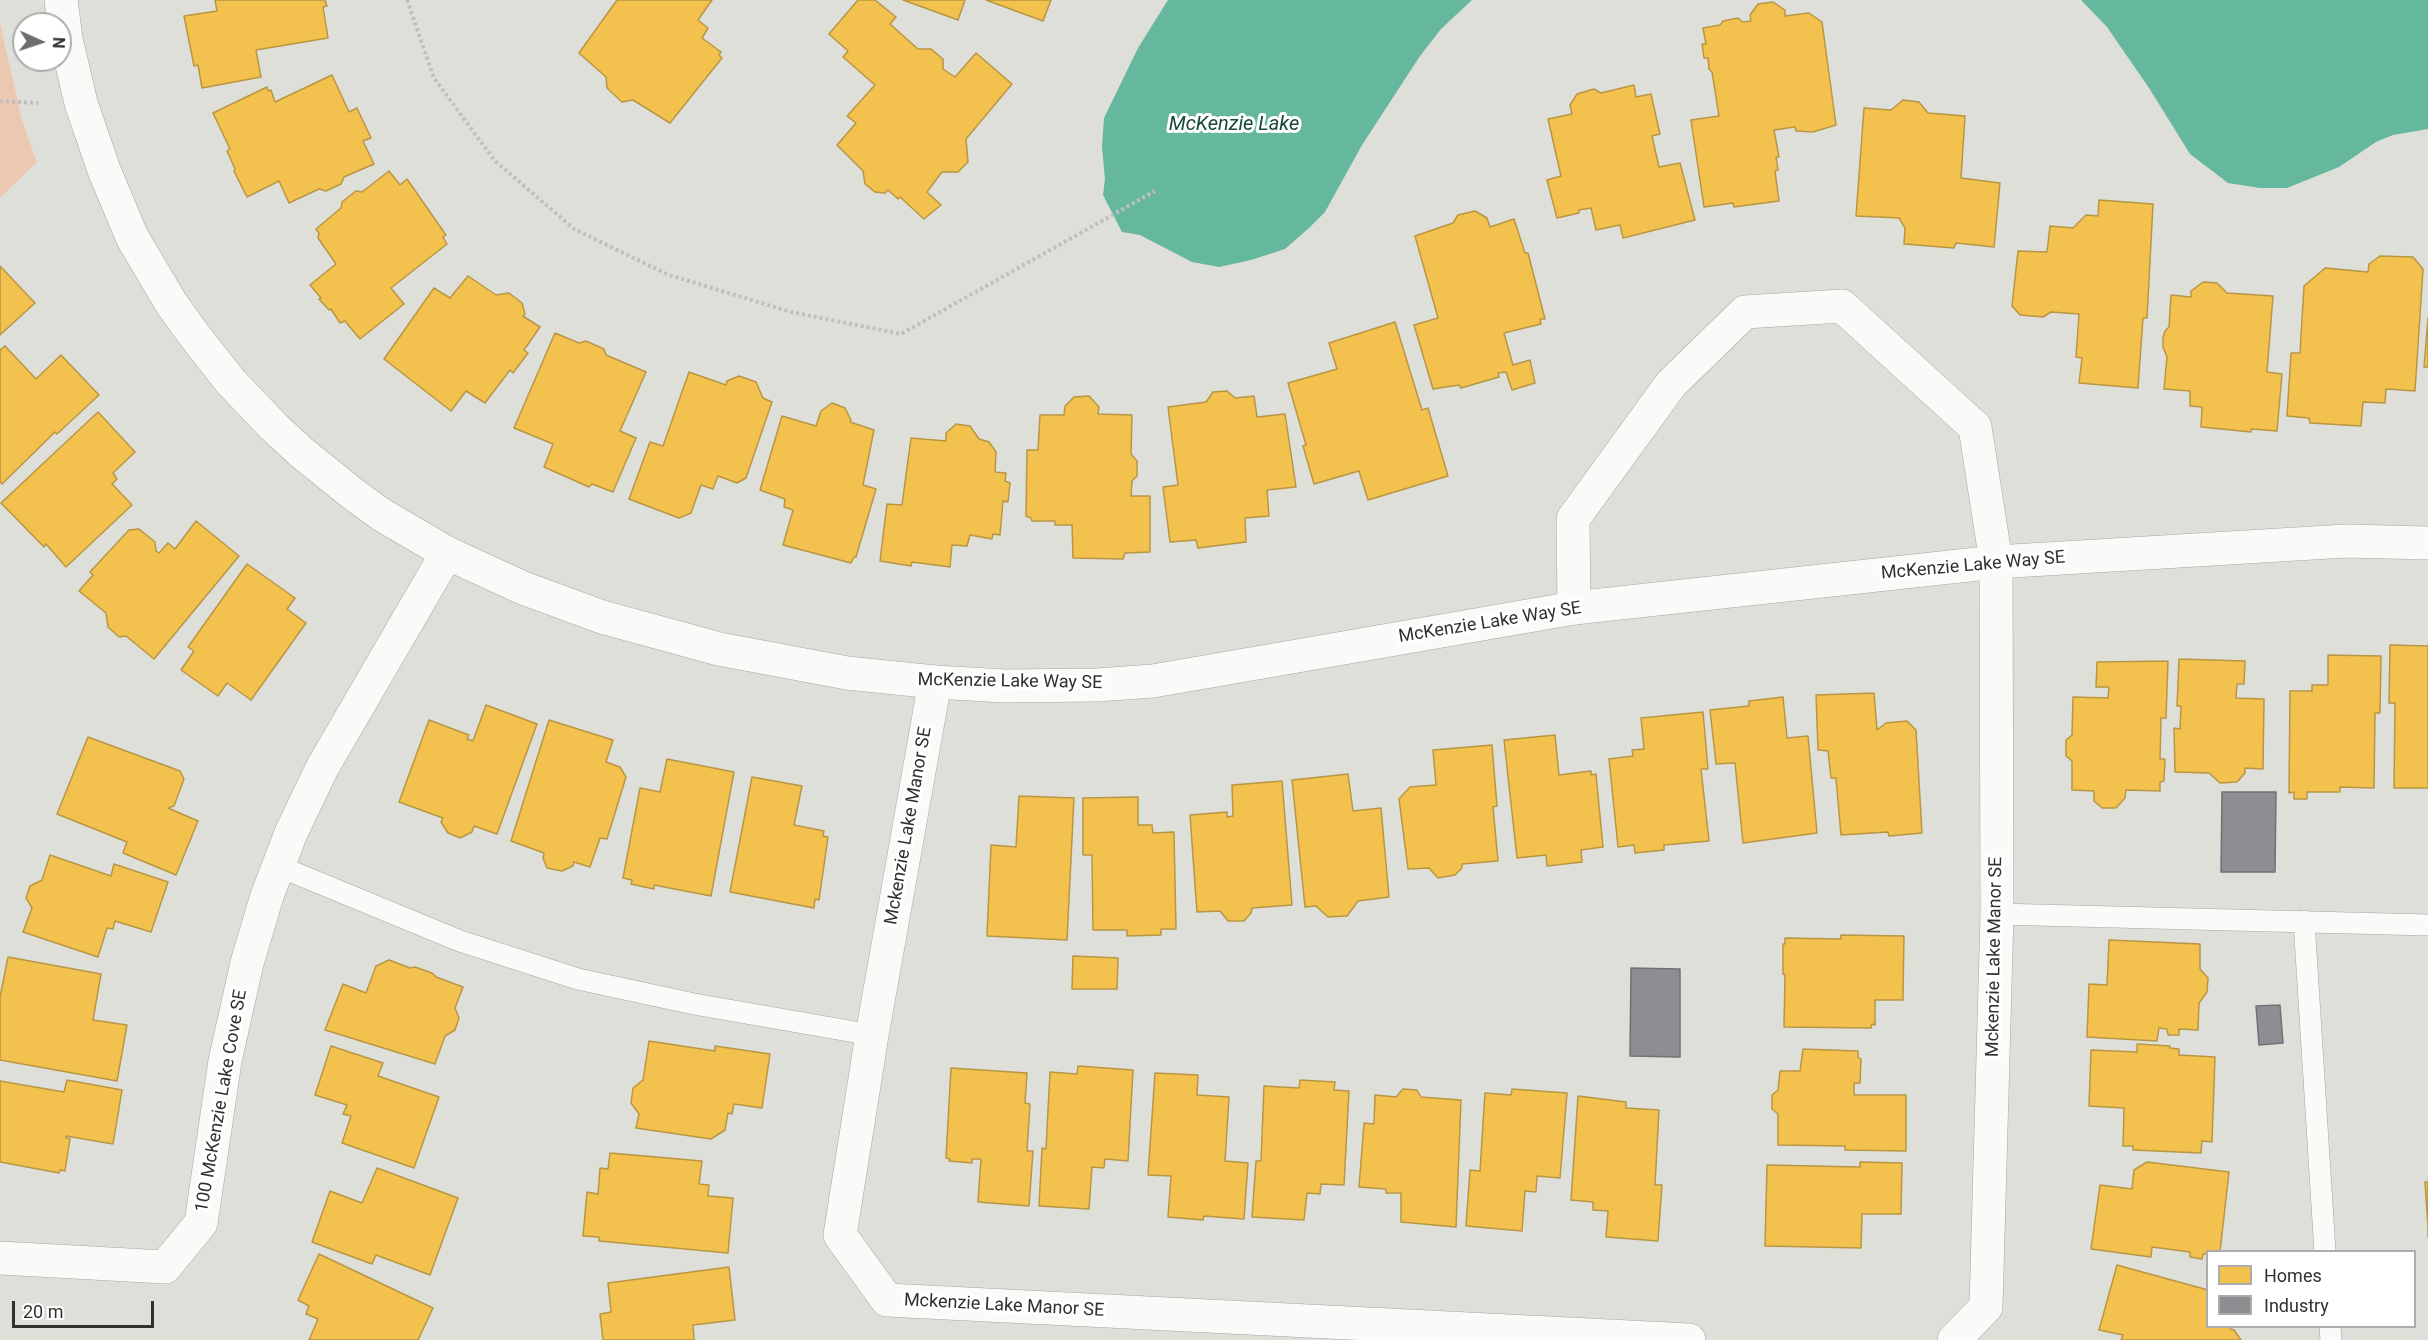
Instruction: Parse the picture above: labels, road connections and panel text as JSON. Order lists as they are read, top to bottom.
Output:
{
  "streets": {
    "street": ["McKenzie Lake Way SE", "Mckenzie Lake Manor SE", "100 McKenzie Lake Cove SE"]
  },
  "crossings": [
    ["McKenzie Lake Way SE", "Mckenzie Lake Manor SE"],
    ["McKenzie Lake Way SE", "100 McKenzie Lake Cove SE"]
  ],
  "water": ["McKenzie Lake"],
  "legend": ["Homes", "Industry"],
  "scale_bar": "20 m",
  "north": "right"
}
